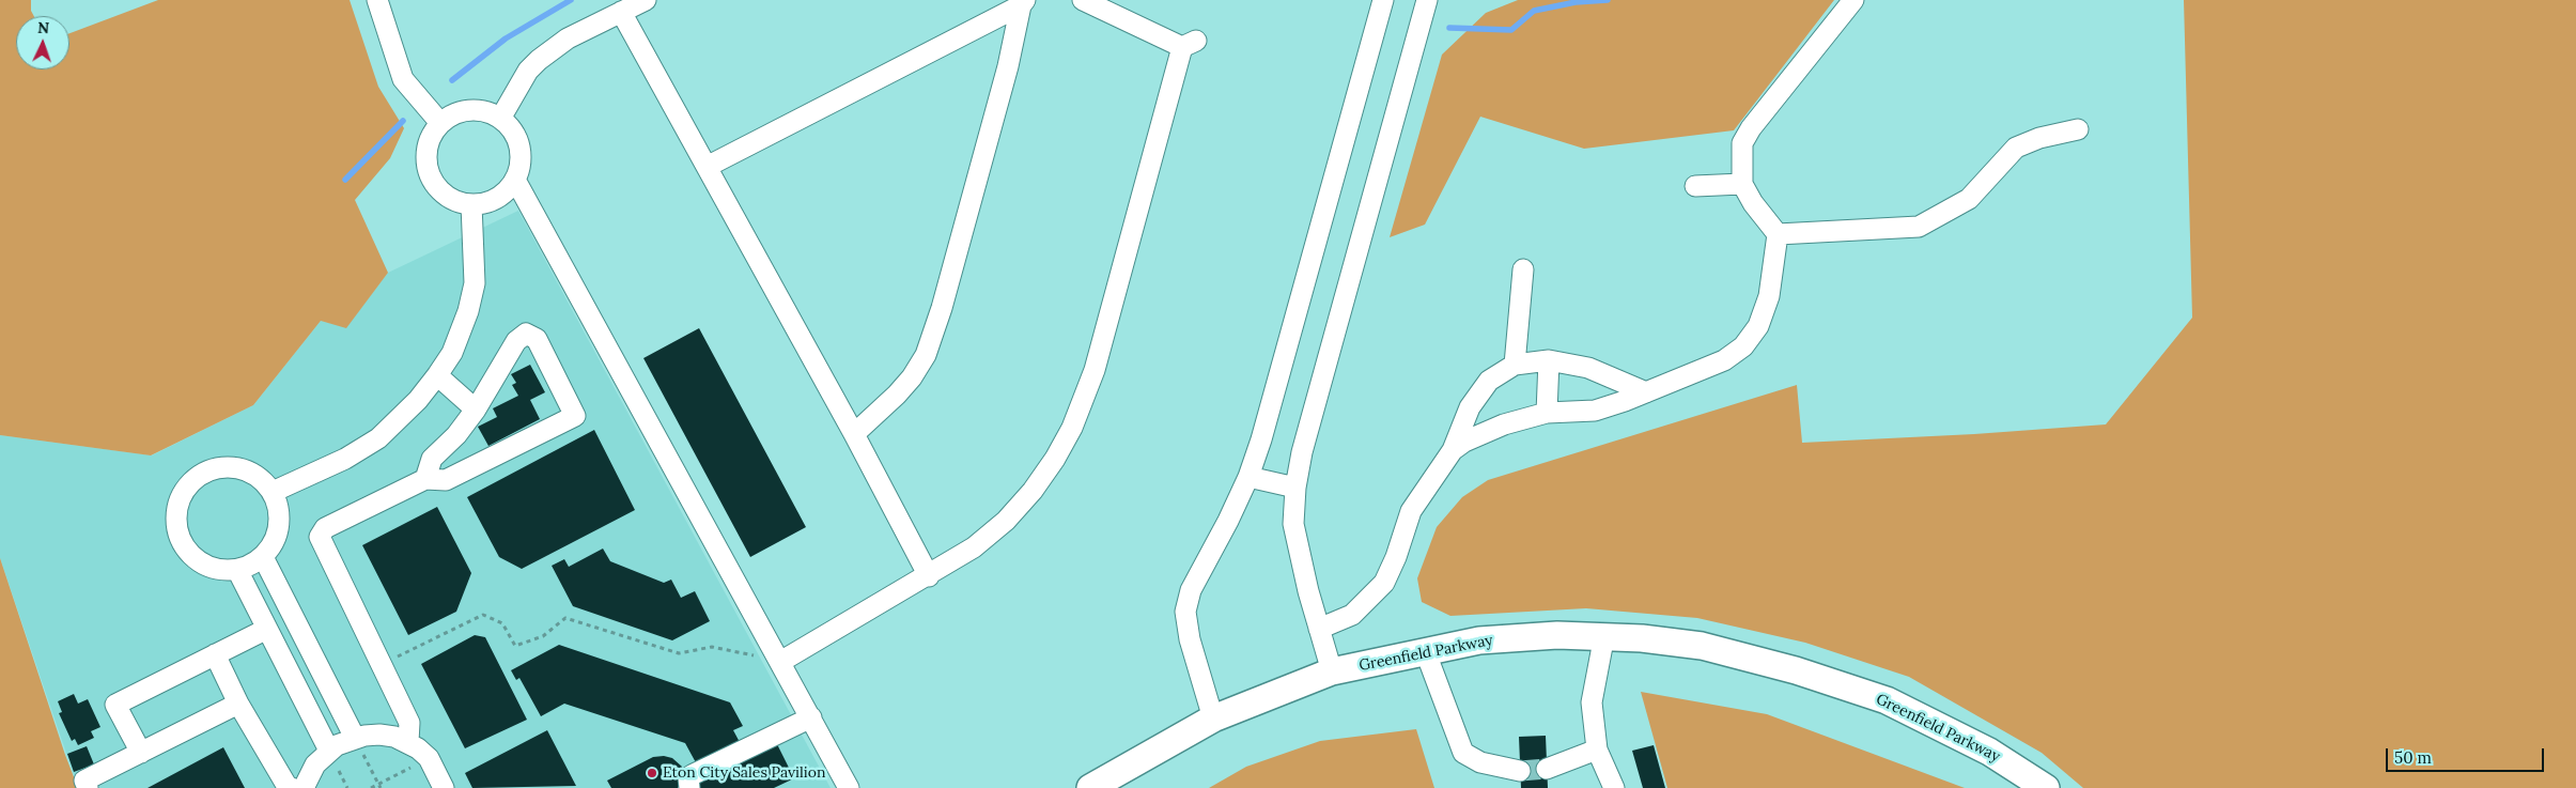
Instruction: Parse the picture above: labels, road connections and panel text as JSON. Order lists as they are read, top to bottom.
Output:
{
  "streets": {
    "main road": ["Greenfield Parkway"]
  },
  "places": ["Eton City Sales Pavilion"],
  "scale_bar": "50 m",
  "north": "top"
}
